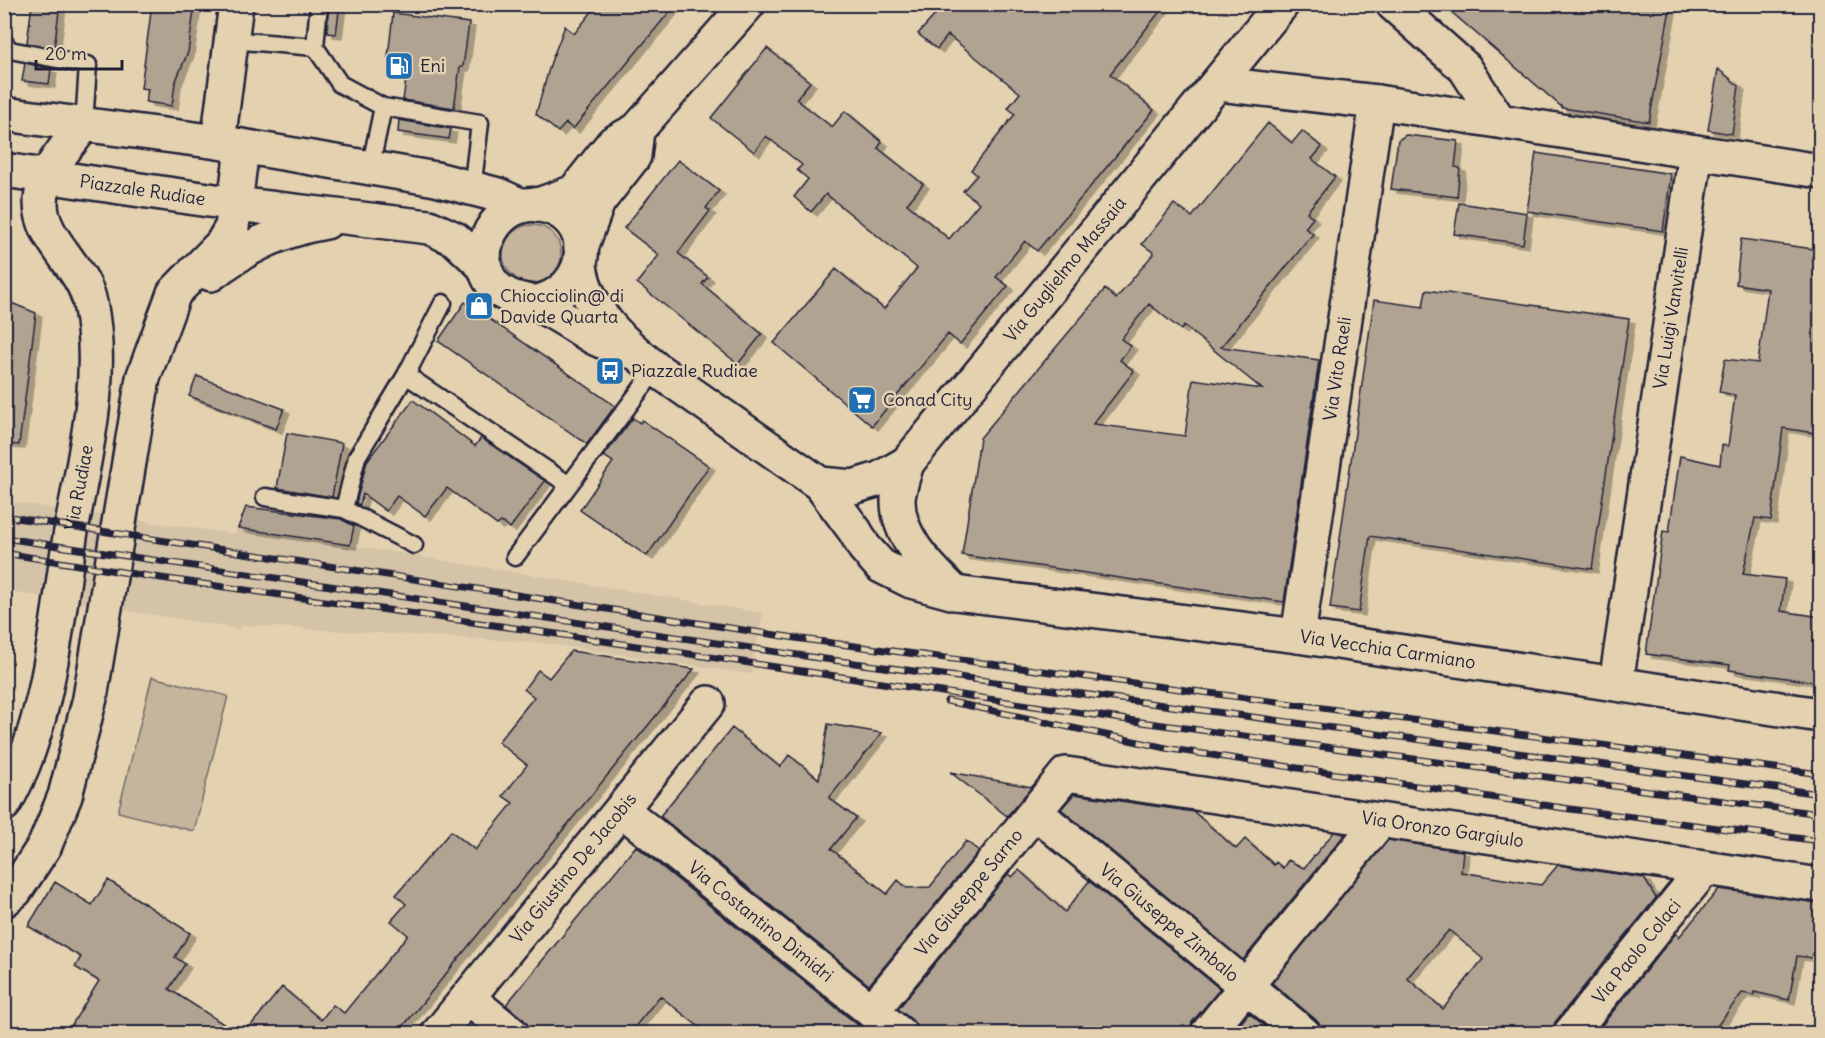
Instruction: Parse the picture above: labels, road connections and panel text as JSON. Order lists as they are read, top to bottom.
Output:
{
  "streets": {
    "street": [
      "Piazzale Rudiae",
      "Via Guglielmo Massaia",
      "Via Luigi Vanvitelli",
      "Via Vito Raeli",
      "Via Rudiae",
      "Via Vecchia Carmiano",
      "Via Oronzo Gargiulo",
      "Via Giustino De Jacobis",
      "Via Giuseppe Sarno",
      "Via Costantino Dimidri",
      "Via Giuseppe Zimbalo",
      "Via Paolo Colaci"
    ]
  },
  "crossings": [
    ["Piazzale Rudiae", "Via Guglielmo Massaia"],
    ["Piazzale Rudiae", "Via Rudiae"],
    ["Piazzale Rudiae", "Via Vecchia Carmiano"],
    ["Via Guglielmo Massaia", "Via Vecchia Carmiano"],
    ["Via Luigi Vanvitelli", "Via Vecchia Carmiano"],
    ["Via Vito Raeli", "Via Vecchia Carmiano"],
    ["Via Oronzo Gargiulo", "Via Giuseppe Sarno"],
    ["Via Oronzo Gargiulo", "Via Paolo Colaci"],
    ["Via Giustino De Jacobis", "Via Costantino Dimidri"],
    ["Via Giuseppe Sarno", "Via Costantino Dimidri"],
    ["Via Giuseppe Sarno", "Via Giuseppe Zimbalo"]
  ],
  "places": {
    "fuel station": ["Eni"],
    "shop": ["Chiocciolin@ di Davide Quarta"],
    "bus stop": ["Piazzale Rudiae"],
    "supermarket": ["Conad City"]
  },
  "scale_bar": "20 m"
}
